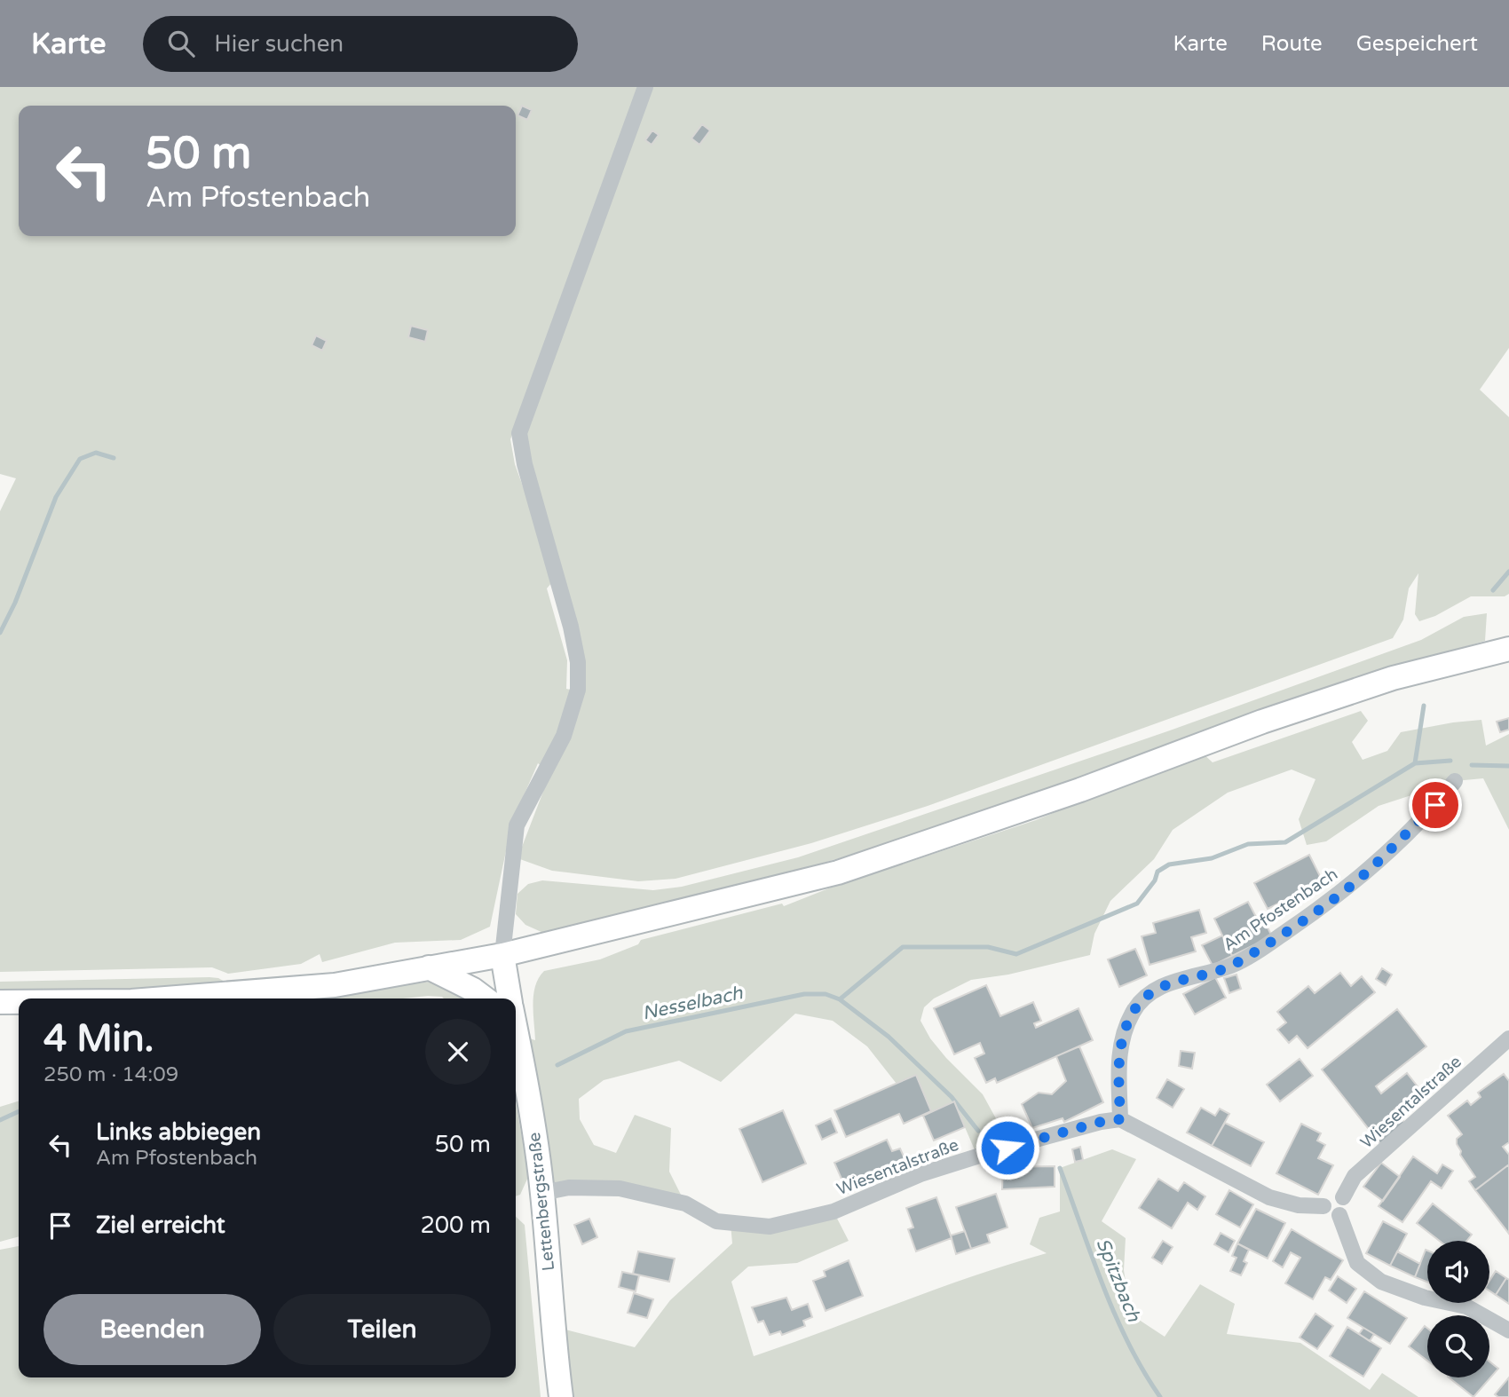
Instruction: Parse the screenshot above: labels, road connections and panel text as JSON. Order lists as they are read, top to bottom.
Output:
{
  "streets": {
    "main road": ["Lettenbergstraße"],
    "street": ["Am Pfostenbach", "Wiesentalstraße"]
  },
  "crossings": [
    ["Am Pfostenbach", "Wiesentalstraße"],
    ["Wiesentalstraße", "Lettenbergstraße"]
  ],
  "water": ["Nesselbach", "Spitzbach"],
  "page": {
    "header": "Karte",
    "search": "Hier suchen",
    "nav": ["Karte", "Route", "Gespeichert"],
    "turn": ["50 m", "Am Pfostenbach"],
    "heading": ["4 Min.", "250 m · 14:09"],
    "list": [
      {
        "name": "Links abbiegen",
        "note": "Am Pfostenbach",
        "value": "50 m"
      },
      {
        "name": "Ziel erreicht",
        "value": "200 m"
      }
    ],
    "buttons": ["Beenden", "Teilen"]
  }
}
